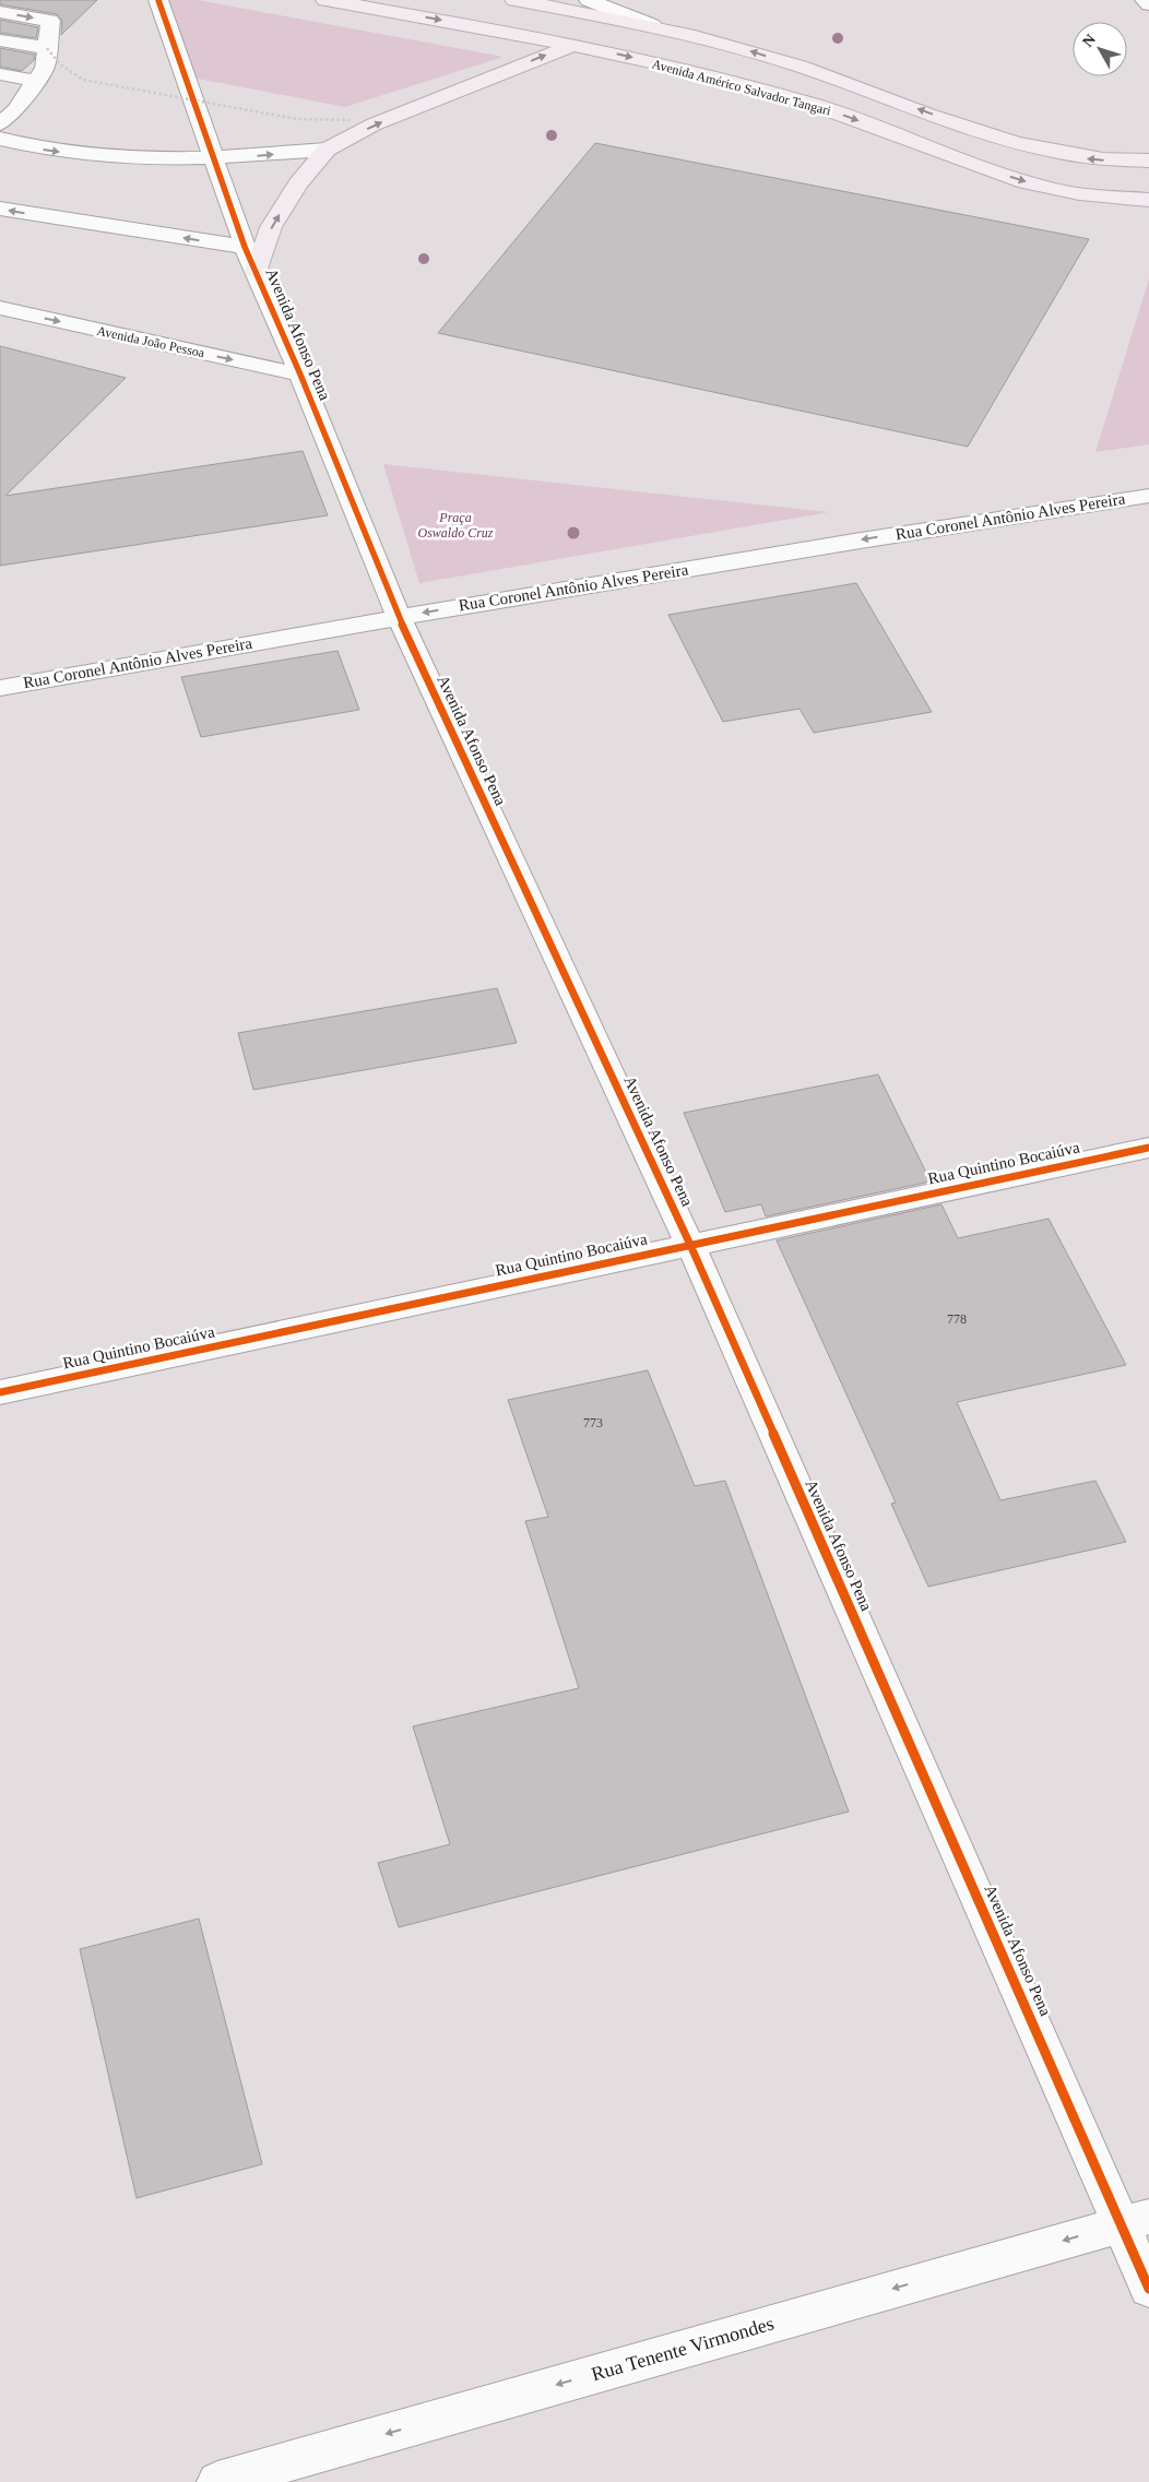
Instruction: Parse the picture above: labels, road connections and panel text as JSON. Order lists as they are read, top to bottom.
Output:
{
  "streets": {
    "main road": ["Avenida Américo Salvador Tangari"],
    "street": [
      "Avenida Afonso Pena",
      "Avenida João Pessoa",
      "Rua Coronel Antônio Alves Pereira",
      "Rua Quintino Bocaiúva",
      "Rua Tenente Virmondes"
    ]
  },
  "crossings": [
    ["Avenida Afonso Pena", "Avenida João Pessoa"],
    ["Avenida Afonso Pena", "Rua Coronel Antônio Alves Pereira"],
    ["Avenida Afonso Pena", "Rua Quintino Bocaiúva"],
    ["Avenida Afonso Pena", "Rua Tenente Virmondes"]
  ],
  "one_way": ["Rua Coronel Antônio Alves Pereira", "Rua Tenente Virmondes"],
  "parks": ["Praça Oswaldo Cruz"],
  "house_numbers": ["778", "773"],
  "north": "top left"
}
